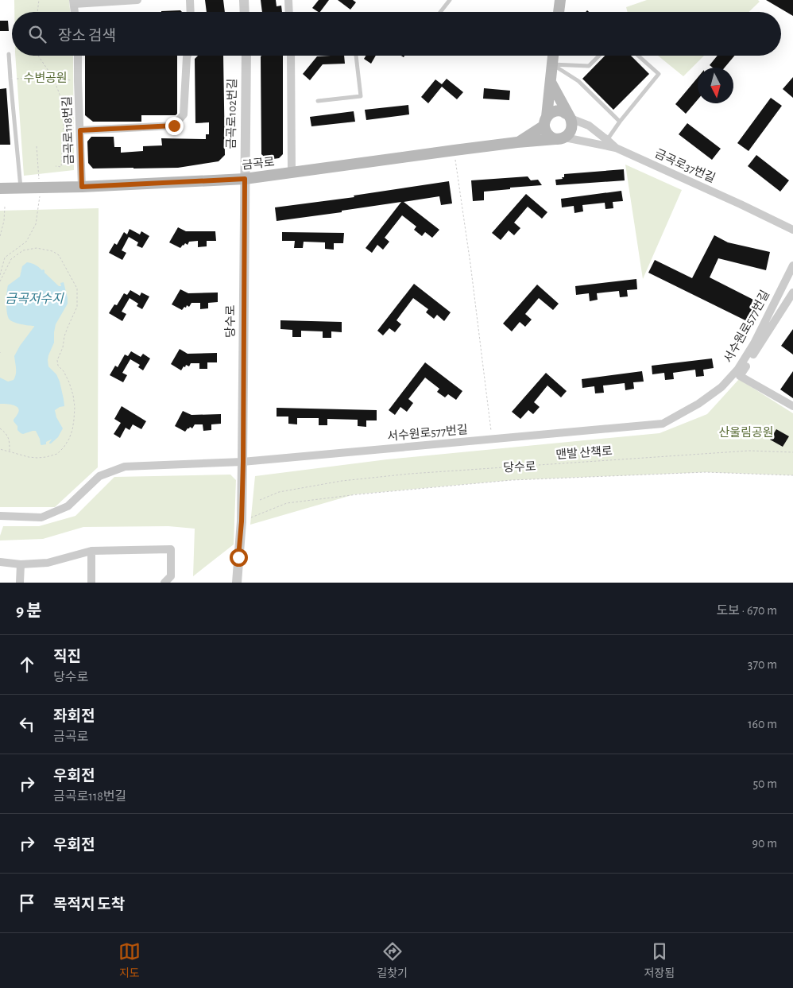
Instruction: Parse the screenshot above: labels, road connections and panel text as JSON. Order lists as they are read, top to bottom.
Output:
{
  "streets": {
    "main road": ["금곡로"],
    "street": [
      "금곡로102번길",
      "금곡로118번길",
      "금곡로37번길",
      "당수로",
      "서수원로577번길"
    ],
    "path": ["맨발 산책로"]
  },
  "crossings": [
    ["금곡로102번길", "금곡로"],
    ["금곡로102번길", "당수로"],
    ["금곡로118번길", "금곡로"],
    ["금곡로", "금곡로37번길"],
    ["금곡로", "당수로"],
    ["당수로", "서수원로577번길"]
  ],
  "water": ["금곡저수지"],
  "parks": ["수변공원", "산울림공원"],
  "north": "bottom",
  "page": {
    "search": "장소 검색",
    "heading": ["9 분", "도보 · 670 m"],
    "list": [
      ["직진", "당수로", "370 m"],
      ["좌회전", "금곡로", "160 m"],
      ["우회전", "금곡로118번길", "50 m"],
      ["우회전", "90 m"],
      "목적지 도착"
    ],
    "nav": ["지도", "길찾기", "저장됨"]
  }
}
